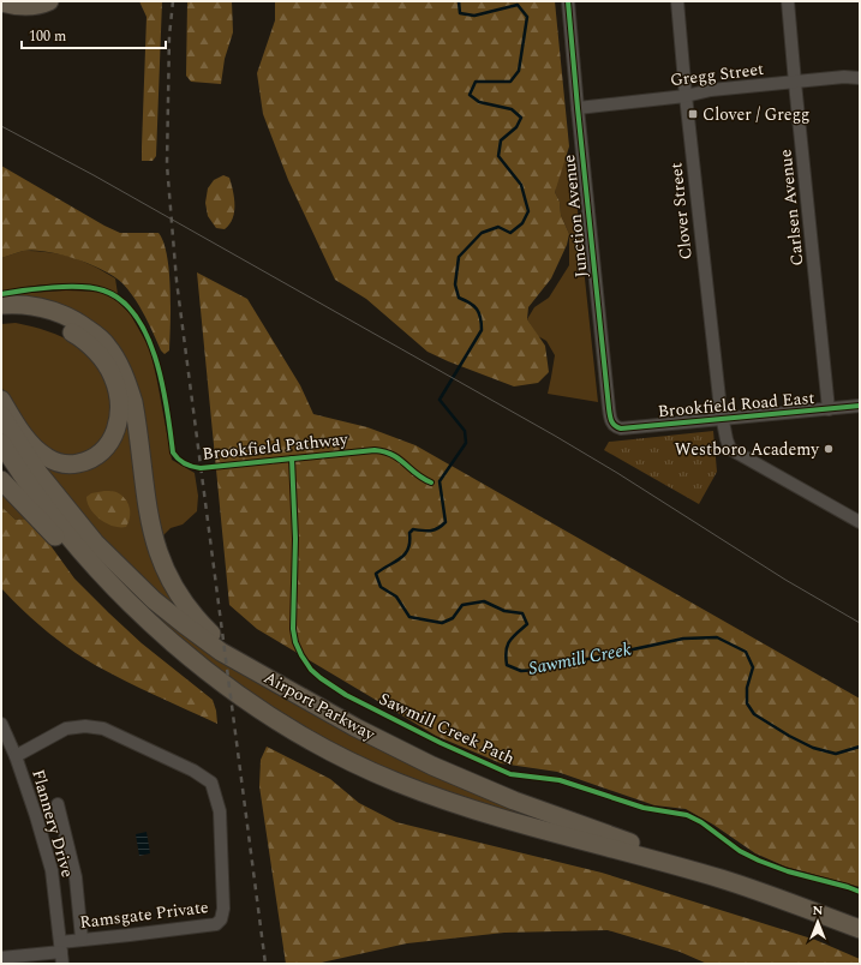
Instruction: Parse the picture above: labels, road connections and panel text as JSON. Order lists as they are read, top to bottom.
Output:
{
  "streets": {
    "highway": ["Airport Parkway"],
    "street": [
      "Gregg Street",
      "Carlsen Avenue",
      "Clover Street",
      "Junction Avenue",
      "Brookfield Road East",
      "Flannery Drive",
      "Ramsgate Private"
    ],
    "cycle path": ["Brookfield Pathway"]
  },
  "crossings": [
    ["Gregg Street", "Carlsen Avenue"],
    ["Gregg Street", "Clover Street"],
    ["Gregg Street", "Junction Avenue"],
    ["Carlsen Avenue", "Brookfield Road East"],
    ["Clover Street", "Brookfield Road East"],
    ["Junction Avenue", "Brookfield Road East"],
    ["Flannery Drive", "Ramsgate Private"]
  ],
  "water": ["Sawmill Creek"],
  "places": {
    "transit": ["Clover / Gregg"],
    "other": ["Westboro Academy"]
  },
  "scale_bar": "100 m",
  "north": "top"
}
